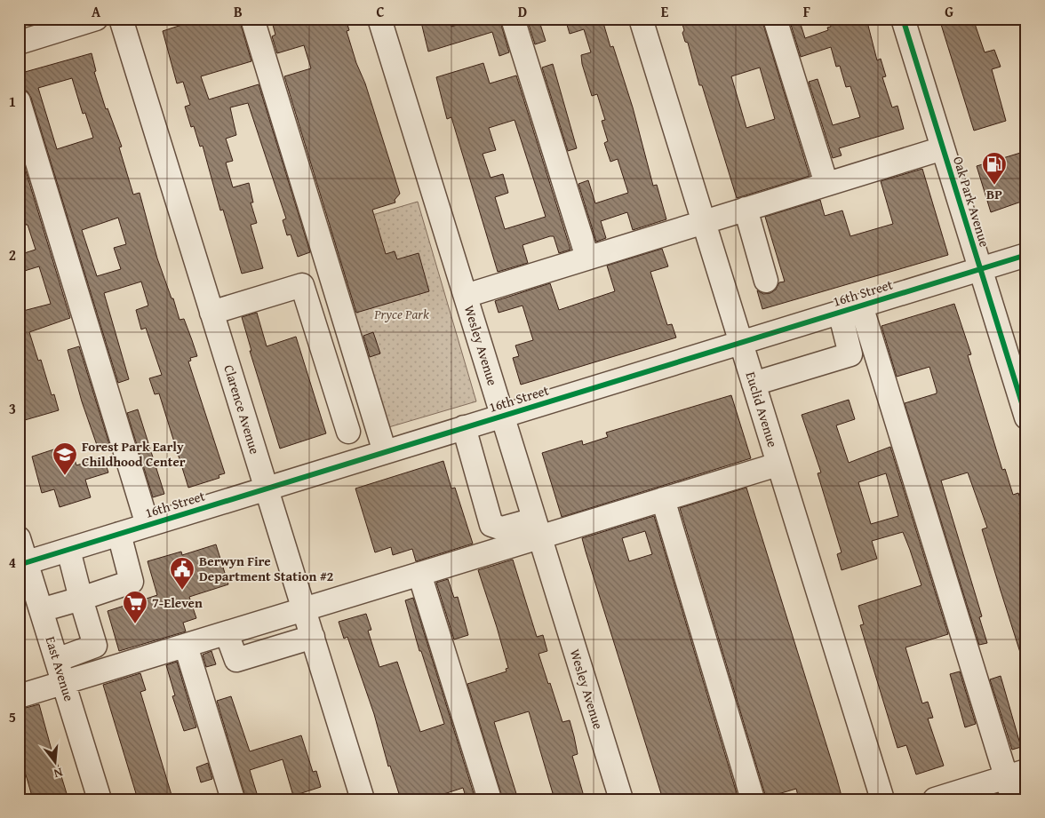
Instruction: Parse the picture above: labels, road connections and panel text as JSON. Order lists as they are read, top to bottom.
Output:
{
  "streets": {
    "street": [
      "Oak Park Avenue",
      "16th Street",
      "Wesley Avenue",
      "Clarence Avenue",
      "Euclid Avenue",
      "East Avenue"
    ]
  },
  "crossings": [
    ["Oak Park Avenue", "16th Street"],
    ["16th Street", "Wesley Avenue"],
    ["16th Street", "Clarence Avenue"],
    ["16th Street", "Euclid Avenue"],
    ["16th Street", "East Avenue"]
  ],
  "parks": ["Pryce Park"],
  "places": {
    "fuel station": ["BP"],
    "school or university": ["Forest Park Early Childhood Center"],
    "public building": ["Berwyn Fire Department Station #2"],
    "supermarket": ["7-Eleven"]
  },
  "north": "bottom",
  "grid": {
    "columns": [
      "A",
      "B",
      "C",
      "D",
      "E",
      "F",
      "G"
    ],
    "rows": [
      "1",
      "2",
      "3",
      "4",
      "5"
    ]
  }
}
